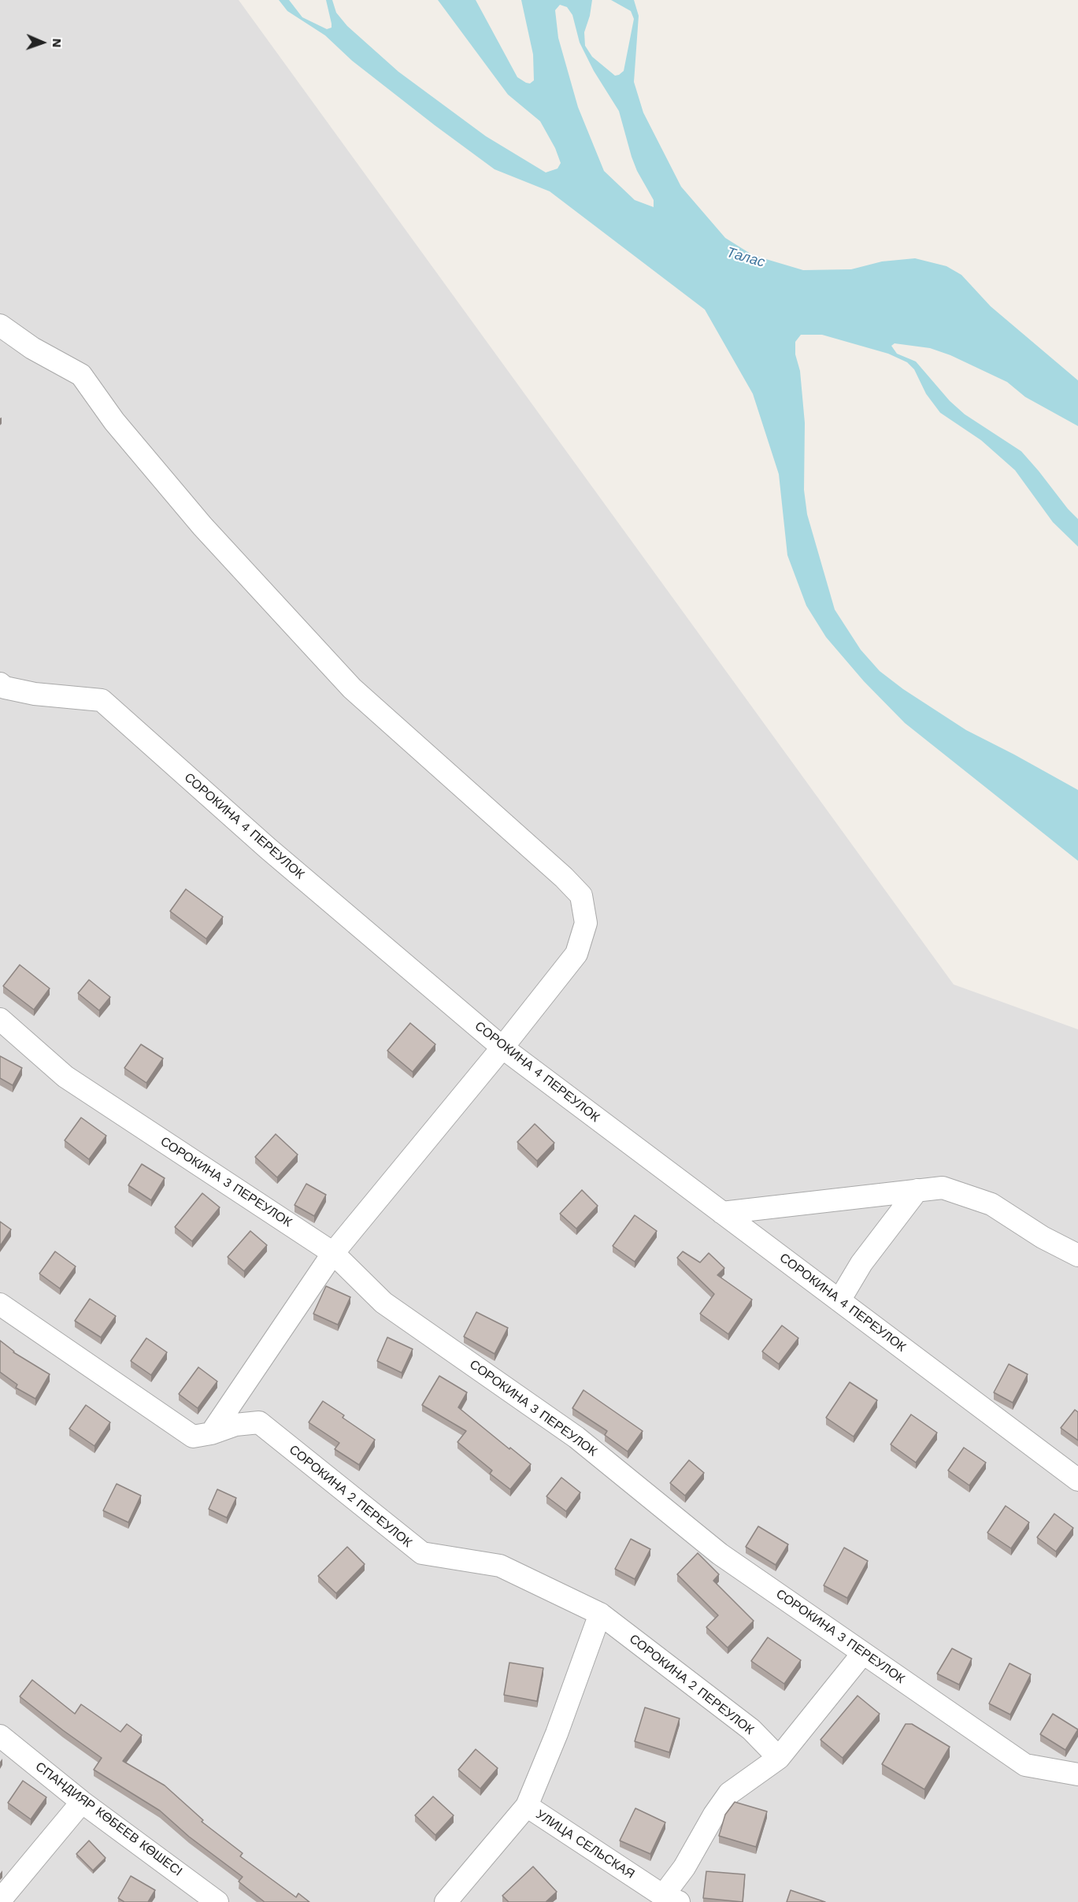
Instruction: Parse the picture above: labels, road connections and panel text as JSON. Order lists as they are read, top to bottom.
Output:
{
  "streets": {
    "street": [
      "СОРОКИНА 4 ПЕРЕУЛОК",
      "СОРОКИНА 3 ПЕРЕУЛОК",
      "СОРОКИНА 2 ПЕРЕУЛОК",
      "СПАНДИЯР КӨБЕЕВ КӨШЕСІ",
      "УЛИЦА СЕЛЬСКАЯ"
    ]
  },
  "water": ["Талас"],
  "north": "right"
}
